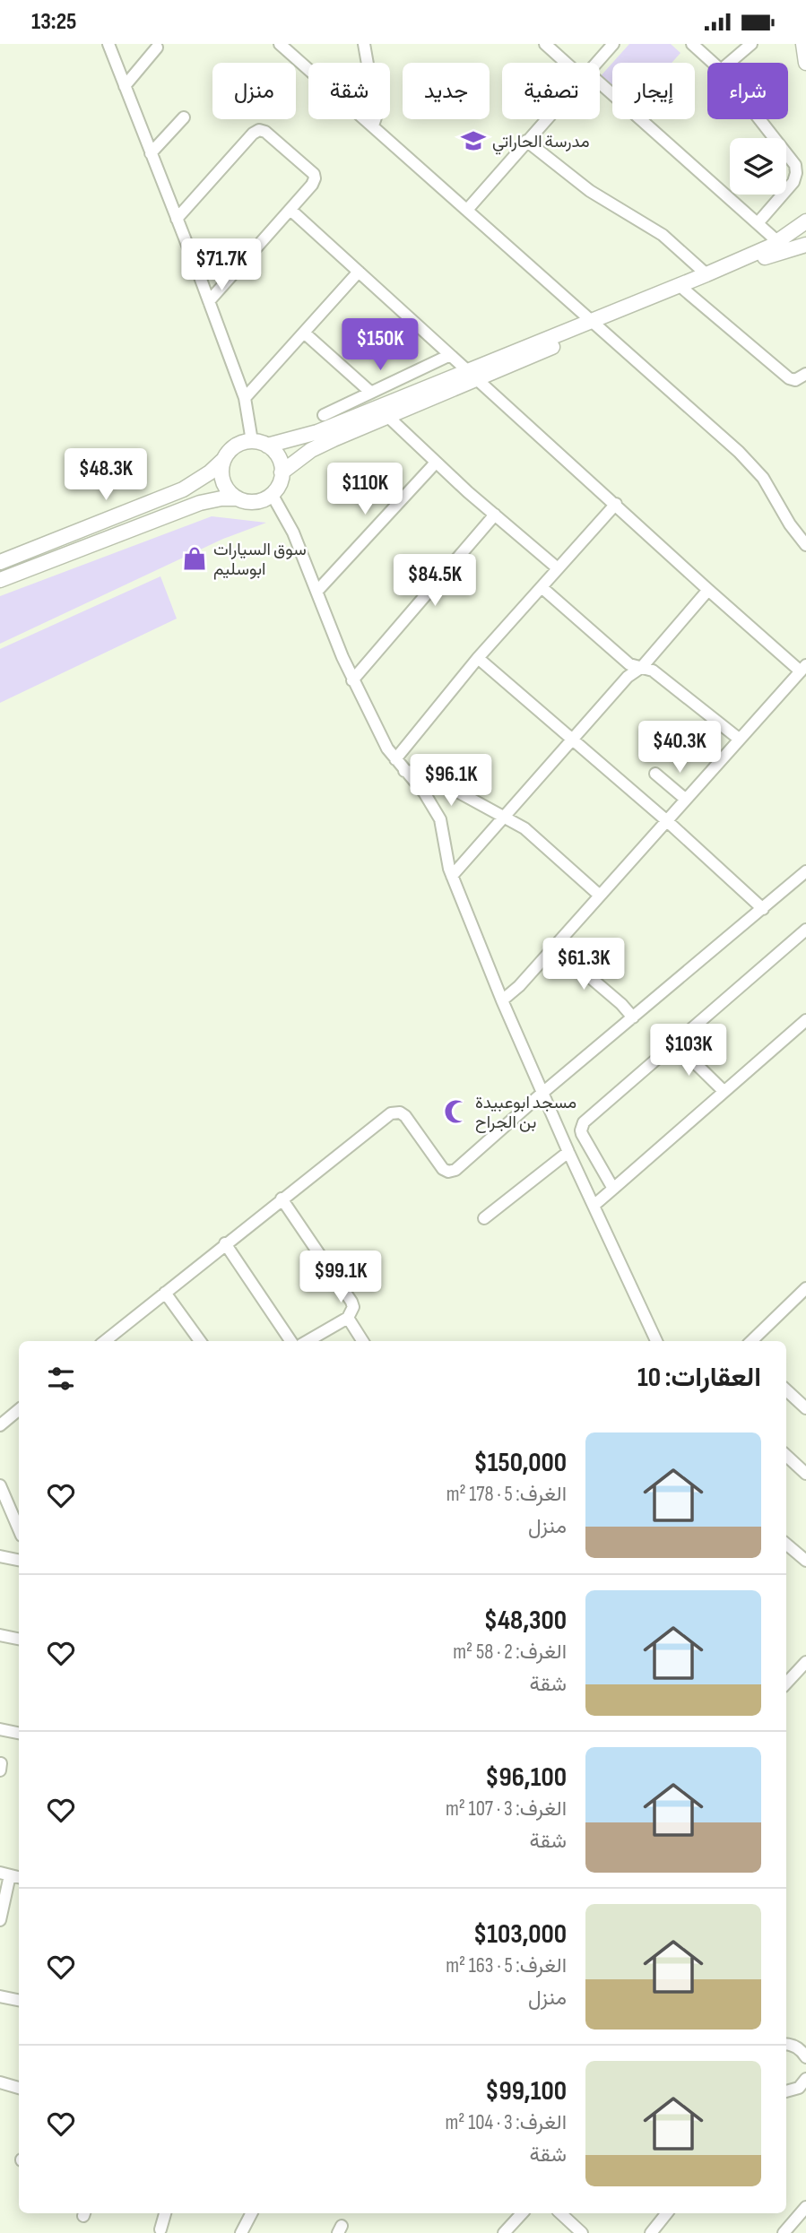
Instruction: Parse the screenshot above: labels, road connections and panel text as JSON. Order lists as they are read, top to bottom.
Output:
{
  "places": {
    "school or university": ["مدرسة الحاراتي"],
    "shop": ["سوق السيارات ابوسليم"],
    "mosque": ["مسجد ابوعبيدة بن الجراح"]
  },
  "page": {
    "status": "13:25",
    "chip": [
      "شراء",
      "إيجار",
      "تصفية",
      "جديد",
      "شقة",
      "منزل"
    ],
    "price": [
      "$71.7K",
      "$150K",
      "$48.3K",
      "$110K",
      "$84.5K",
      "$40.3K",
      "$96.1K",
      "$61.3K",
      "$103K",
      "$99.1K"
    ],
    "heading": "العقارات: 10",
    "list": [
      {
        "name": "$150,000",
        "note": "الغرف: 5 · 178 m² · منزل"
      },
      {
        "name": "$48,300",
        "note": "الغرف: 2 · 58 m² · شقة"
      },
      {
        "name": "$96,100",
        "note": "الغرف: 3 · 107 m² · شقة"
      },
      {
        "name": "$103,000",
        "note": "الغرف: 5 · 163 m² · منزل"
      },
      {
        "name": "$99,100",
        "note": "الغرف: 3 · 104 m² · شقة"
      }
    ]
  }
}
